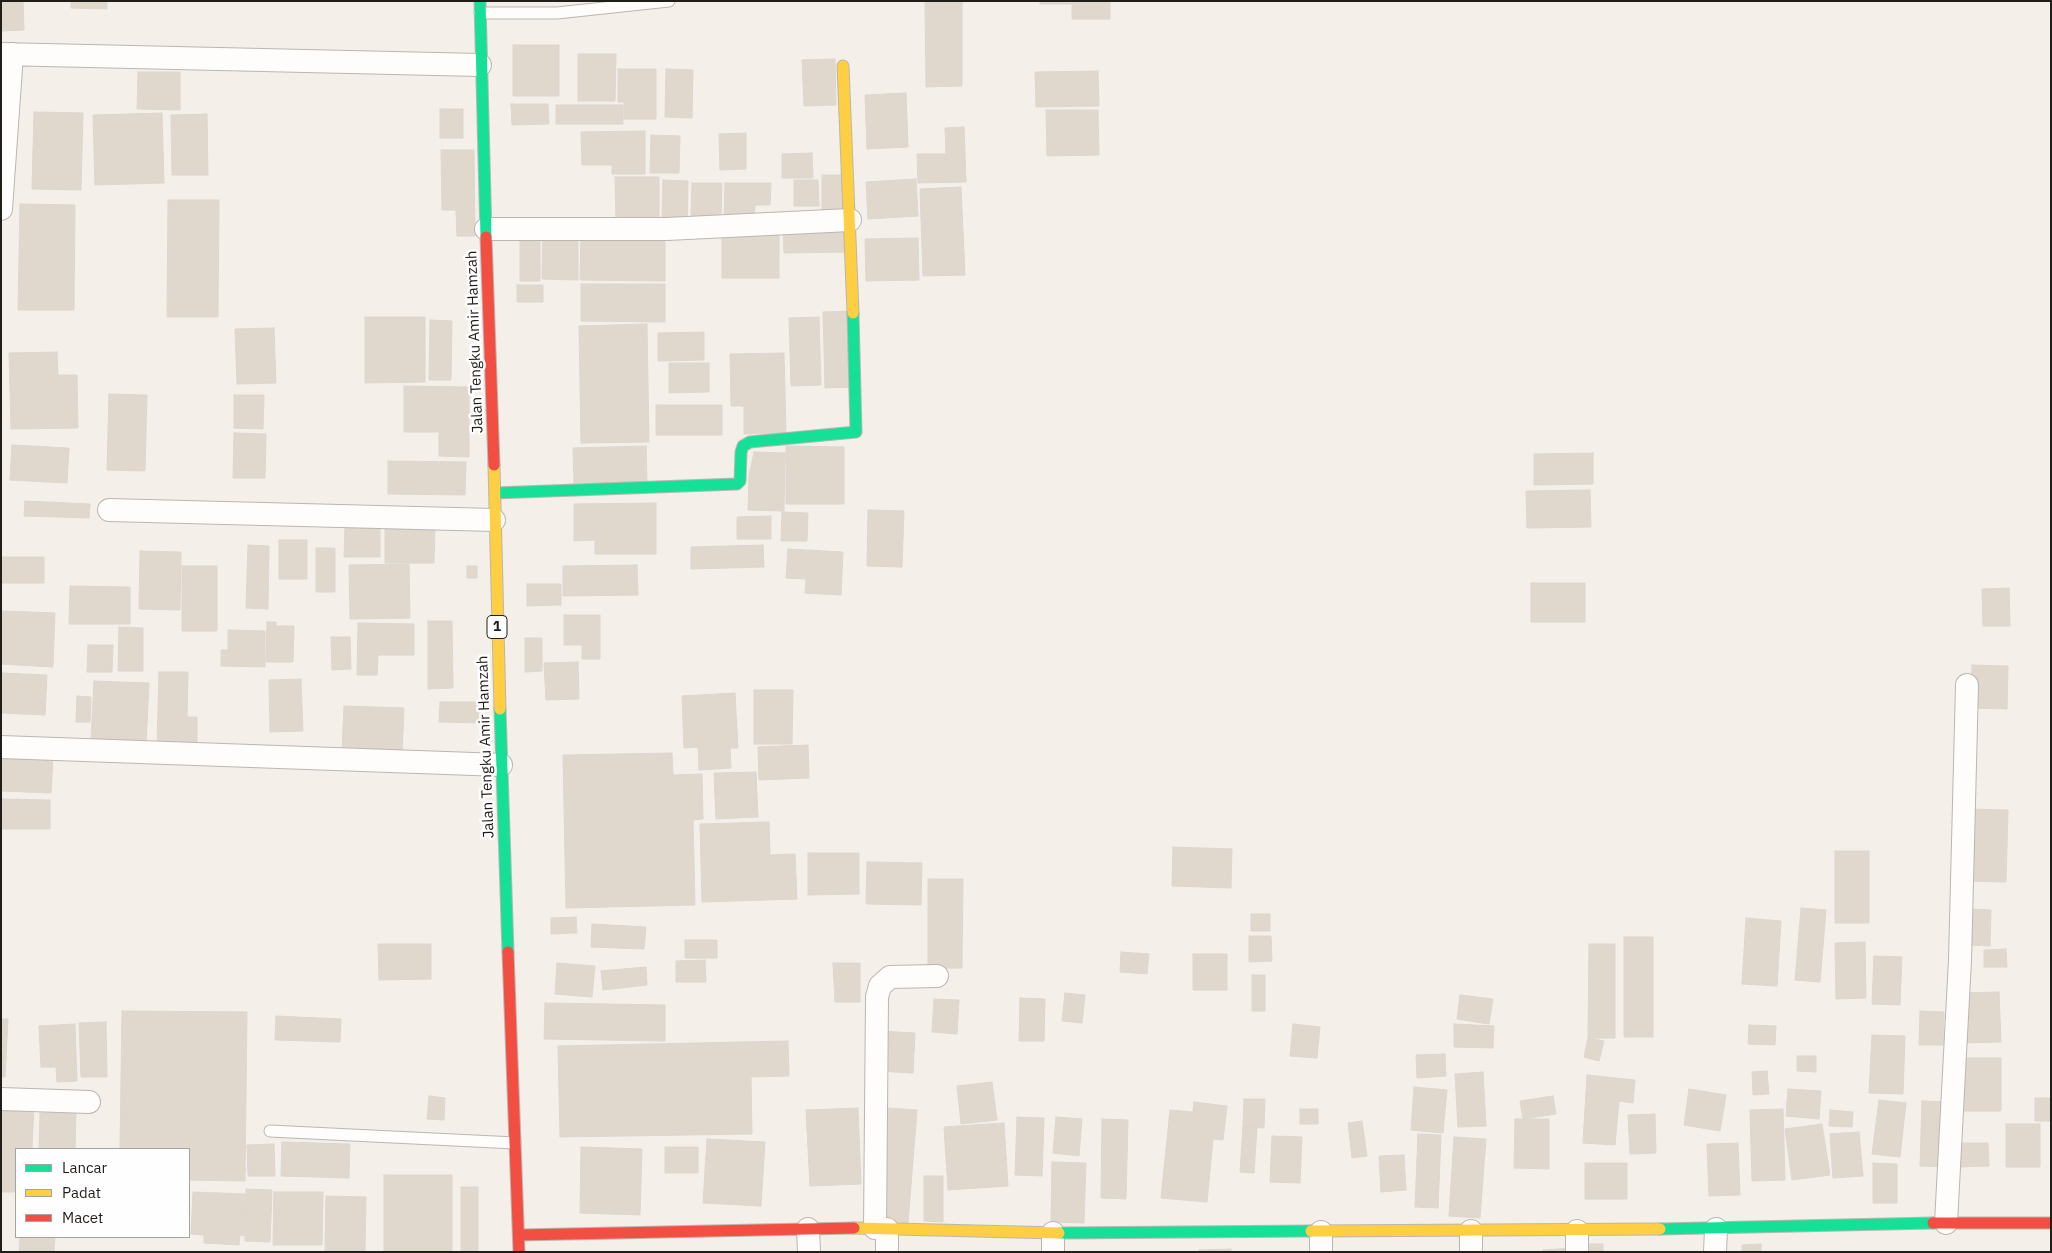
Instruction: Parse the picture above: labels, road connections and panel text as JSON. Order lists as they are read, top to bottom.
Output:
{
  "streets": {
    "main road": ["Jalan Tengku Amir Hamzah", "1"]
  },
  "legend": ["Lancar", "Padat", "Macet"]
}
